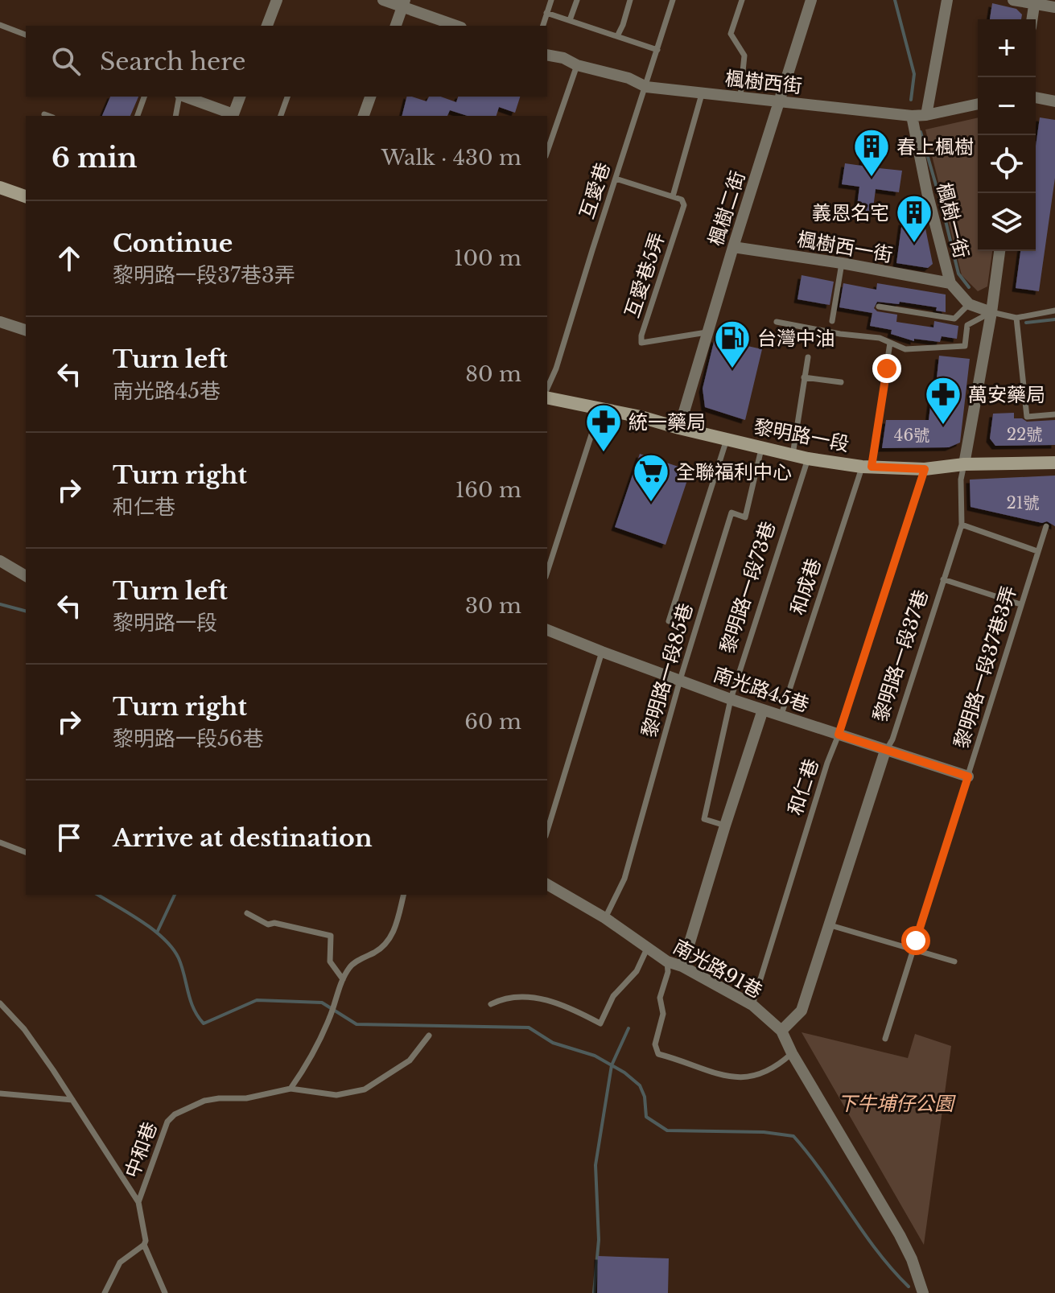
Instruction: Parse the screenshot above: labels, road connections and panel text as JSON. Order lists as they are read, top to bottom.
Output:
{
  "streets": {
    "main road": ["黎明路一段"],
    "street": [
      "楓樹西街",
      "楓樹二街",
      "楓樹一街",
      "楓樹西一街",
      "黎明路一段37巷",
      "南光路45巷",
      "南光路91巷"
    ],
    "lane": [
      "互愛巷",
      "互愛巷5弄",
      "和成巷",
      "黎明路一段73巷",
      "黎明路一段37巷3弄",
      "黎明路一段85巷",
      "和仁巷",
      "中和巷"
    ]
  },
  "crossings": [
    ["楓樹西街", "互愛巷"],
    ["楓樹西街", "楓樹二街"],
    ["楓樹西街", "楓樹一街"],
    ["楓樹西街", "互愛巷5弄"],
    ["楓樹二街", "楓樹西一街"],
    ["楓樹二街", "互愛巷5弄"],
    ["楓樹二街", "黎明路一段"],
    ["楓樹一街", "楓樹西一街"],
    ["黎明路一段", "和成巷"],
    ["黎明路一段", "黎明路一段73巷"],
    ["黎明路一段", "黎明路一段37巷"],
    ["黎明路一段", "黎明路一段85巷"],
    ["黎明路一段", "和仁巷"],
    ["和成巷", "南光路45巷"],
    ["黎明路一段73巷", "南光路45巷"],
    ["黎明路一段37巷", "南光路45巷"],
    ["黎明路一段37巷", "南光路91巷"],
    ["黎明路一段37巷3弄", "南光路45巷"],
    ["黎明路一段85巷", "南光路45巷"],
    ["黎明路一段85巷", "南光路91巷"],
    ["南光路45巷", "和仁巷"],
    ["和仁巷", "南光路91巷"]
  ],
  "parks": ["下牛埔仔公園"],
  "places": {
    "building": ["春上楓樹", "義恩名宅"],
    "fuel station": ["台灣中油"],
    "pharmacy": ["萬安藥局", "統一藥局"],
    "supermarket": ["全聯福利中心"]
  },
  "house_numbers": ["22號", "46號", "21號"],
  "page": {
    "map_buttons": ["+", "−"],
    "search": "Search here",
    "heading": ["6 min", "Walk · 430 m"],
    "list": [
      ["Continue", "黎明路一段37巷3弄", "100 m"],
      ["Turn left", "南光路45巷", "80 m"],
      ["Turn right", "和仁巷", "160 m"],
      ["Turn left", "黎明路一段", "30 m"],
      ["Turn right", "黎明路一段56巷", "60 m"],
      "Arrive at destination"
    ]
  }
}
